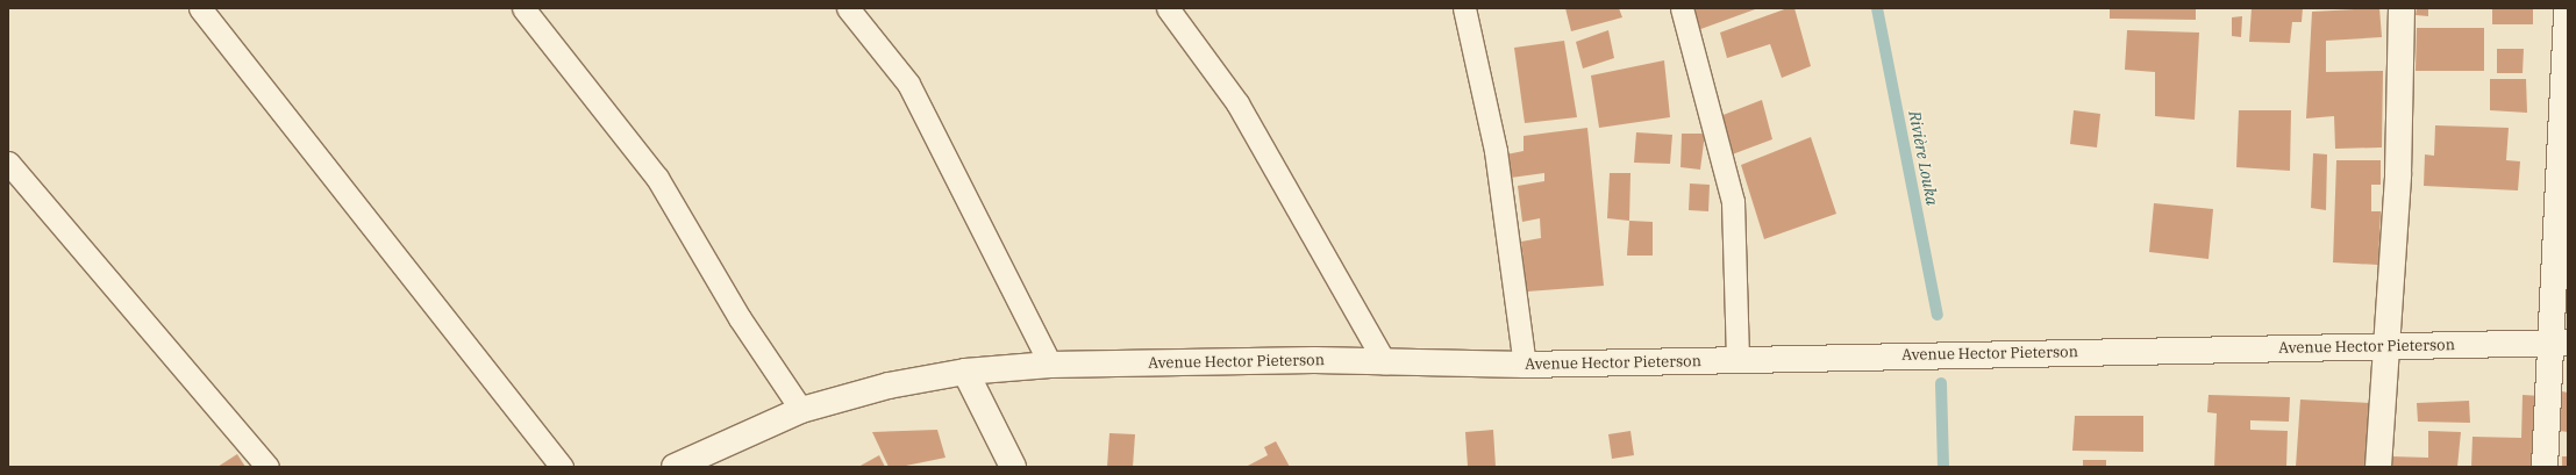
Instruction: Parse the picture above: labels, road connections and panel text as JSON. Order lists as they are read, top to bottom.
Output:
{
  "streets": {
    "street": ["Avenue Hector Pieterson"]
  },
  "water": ["Rivière Louka"]
}
